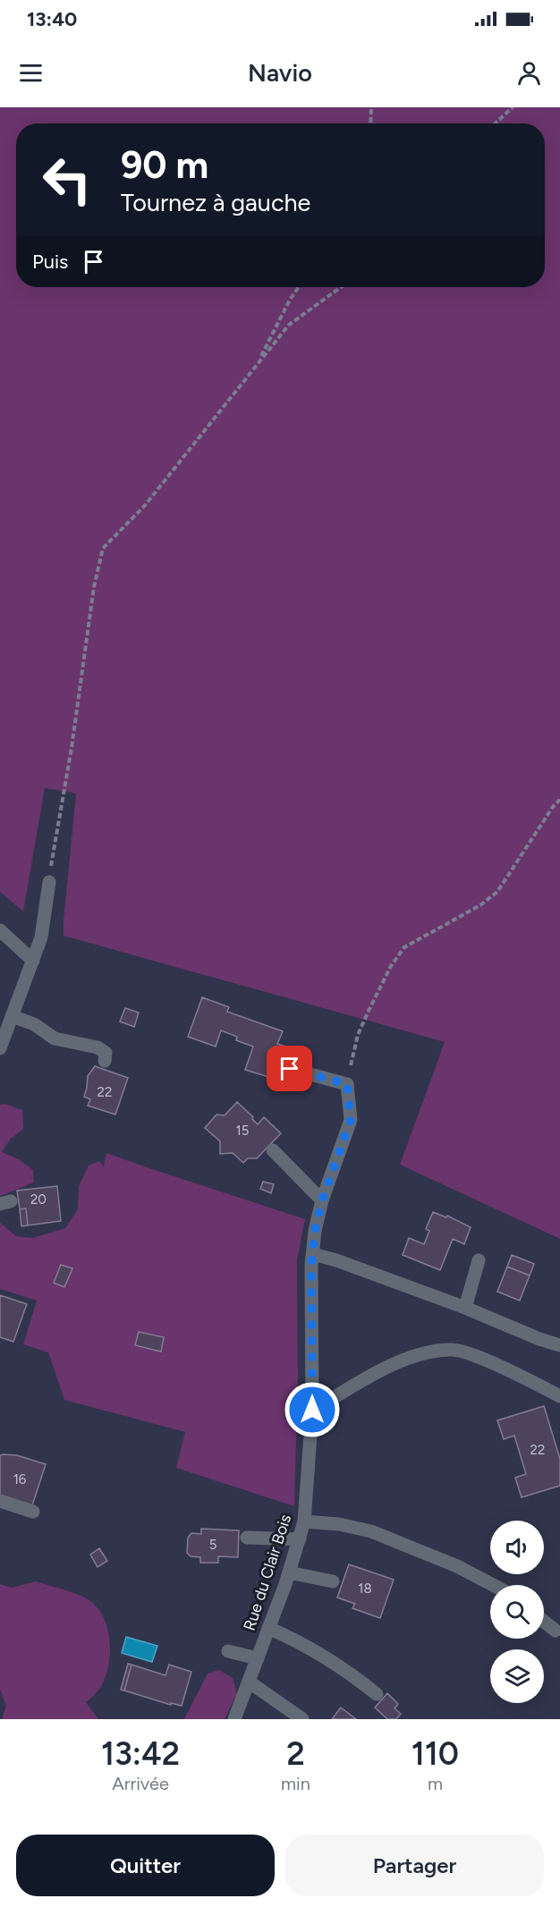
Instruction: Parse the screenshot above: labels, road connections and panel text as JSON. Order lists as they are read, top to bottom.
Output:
{
  "streets": {
    "street": ["Rue du Clair Bois"]
  },
  "house_numbers": [
    "22",
    "15",
    "20",
    "22",
    "16",
    "5",
    "18"
  ],
  "page": {
    "status": "13:40",
    "header": "Navio",
    "turn": ["90 m", "Tournez à gauche"],
    "then": "Puis",
    "eta": [
      "13:42",
      "Arrivée",
      "2",
      "min",
      "110",
      "m"
    ],
    "buttons": ["Quitter", "Partager"]
  }
}
